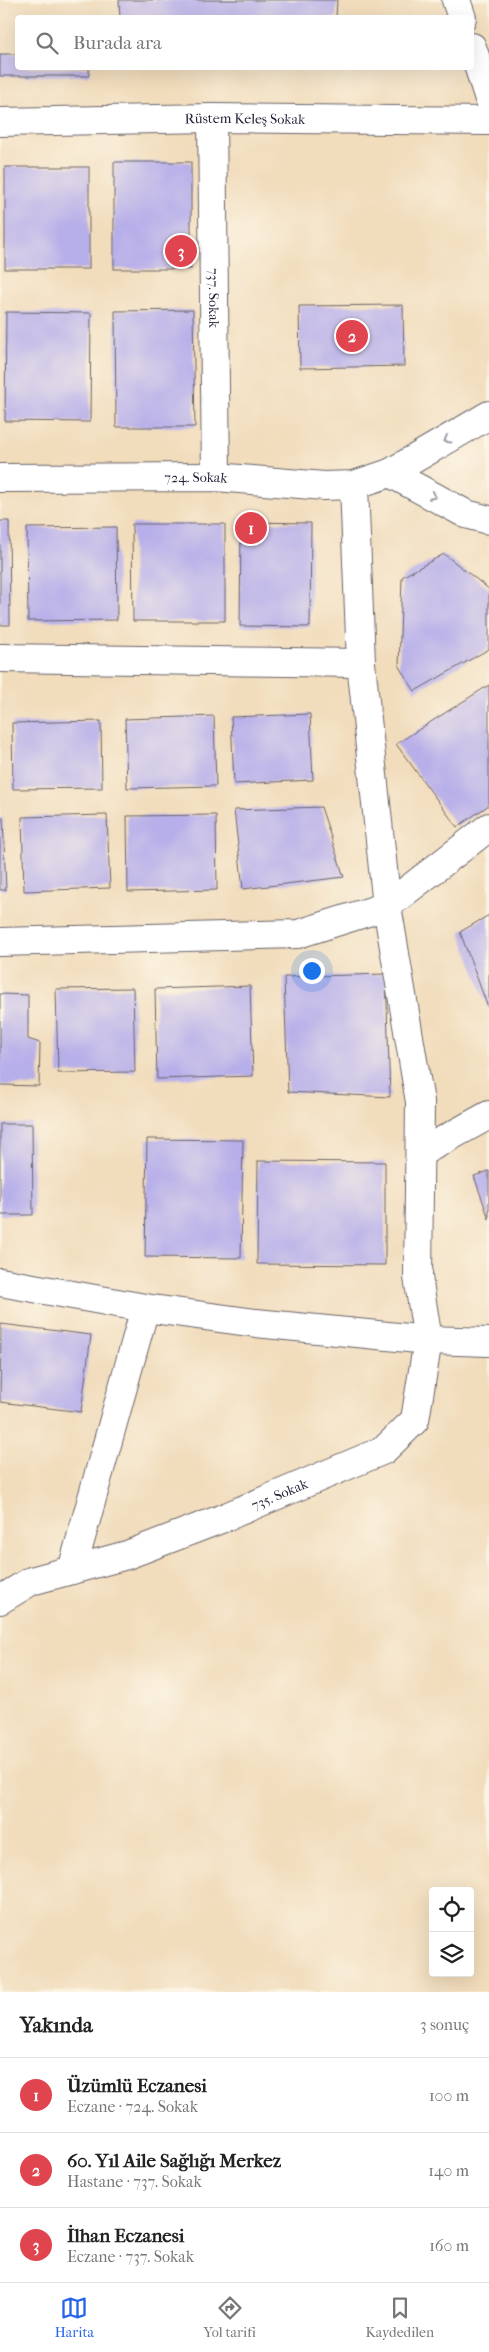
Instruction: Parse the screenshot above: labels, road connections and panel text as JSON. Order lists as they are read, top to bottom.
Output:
{
  "streets": {
    "street": [
      "Rüstem Keleş Sokak",
      "737. Sokak",
      "724. Sokak",
      "735. Sokak"
    ]
  },
  "crossings": [
    ["Rüstem Keleş Sokak", "737. Sokak"],
    ["737. Sokak", "724. Sokak"],
    ["724. Sokak", "735. Sokak"]
  ],
  "page": {
    "search": "Burada ara",
    "pins": ["3", "2", "1"],
    "heading": ["Yakında", "3 sonuç"],
    "list": [
      {
        "mark": "1",
        "name": "Üzümlü Eczanesi",
        "note": "Eczane · 724. Sokak",
        "value": "100 m"
      },
      {
        "mark": "2",
        "name": "60. Yıl Aile Sağlığı Merkez",
        "note": "Hastane · 737. Sokak",
        "value": "140 m"
      },
      {
        "mark": "3",
        "name": "İlhan Eczanesi",
        "note": "Eczane · 737. Sokak",
        "value": "160 m"
      }
    ],
    "nav": ["Harita", "Yol tarifi", "Kaydedilen"]
  }
}
